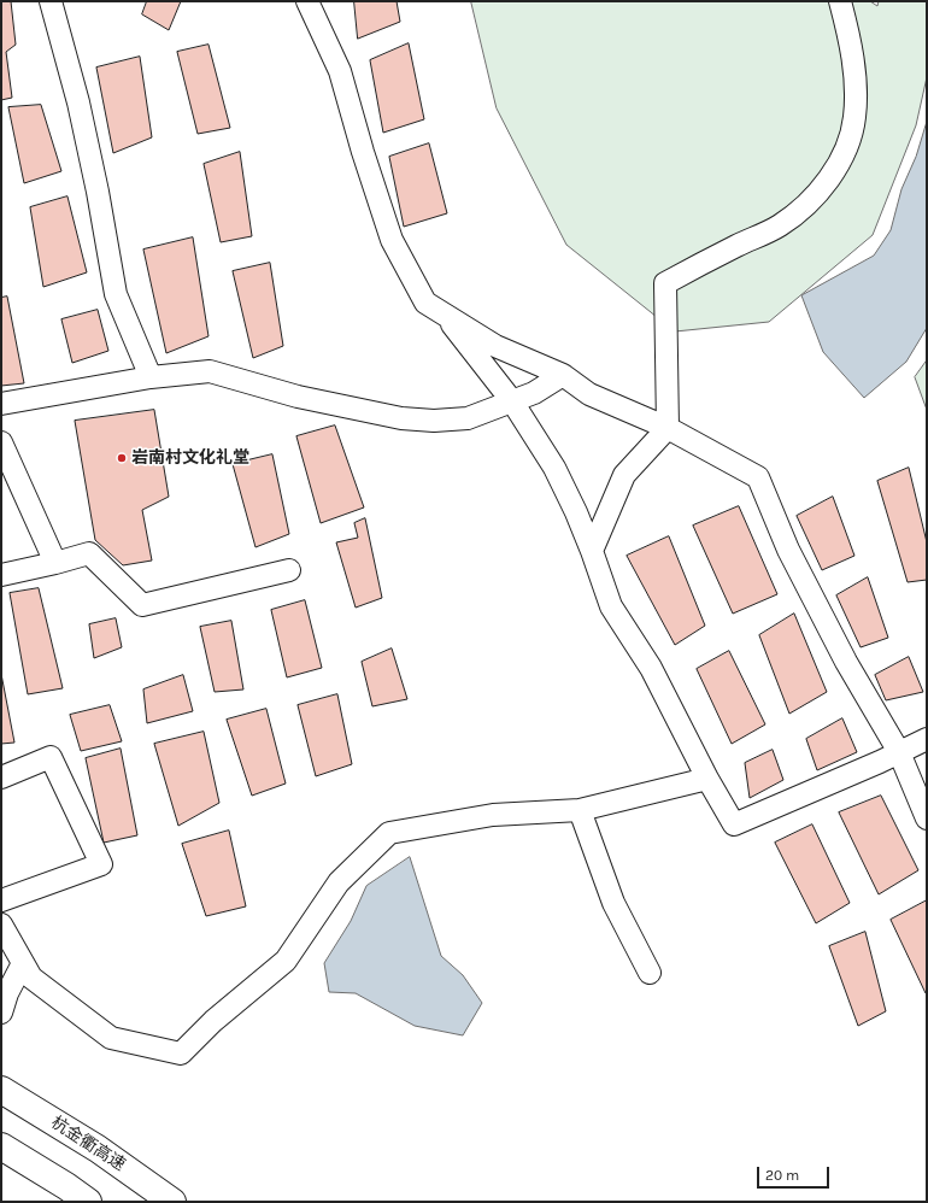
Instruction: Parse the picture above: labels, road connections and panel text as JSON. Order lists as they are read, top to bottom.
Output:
{
  "streets": {
    "highway": ["杭金衢高速"]
  },
  "places": ["岩南村文化礼堂"],
  "scale_bar": "20 m"
}
